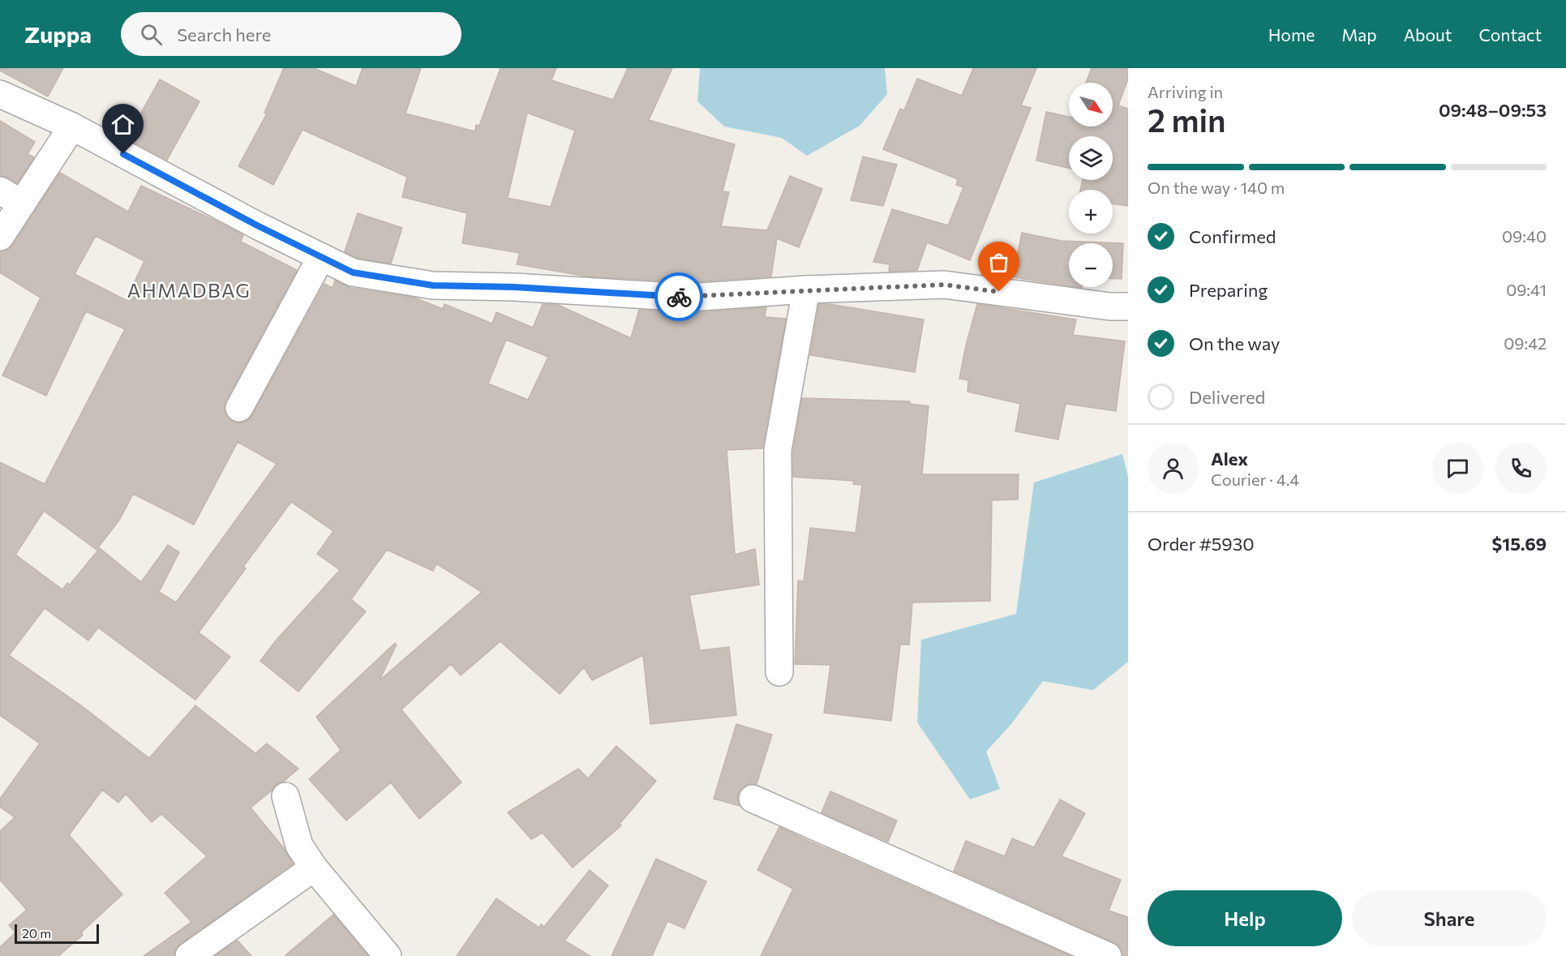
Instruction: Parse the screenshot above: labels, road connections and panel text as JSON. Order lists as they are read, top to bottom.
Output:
{
  "districts": ["AHMADBAG"],
  "scale_bar": "20 m",
  "north": "bottom right",
  "page": {
    "header": "Zuppa",
    "search": "Search here",
    "nav": [
      "Home",
      "Map",
      "About",
      "Contact"
    ],
    "heading": ["2 min", "Arriving in", "09:48–09:53"],
    "panel": [
      "Alex",
      "Courier · 4.4",
      "Order #5930",
      "$15.69"
    ],
    "map_buttons": ["+", "−"],
    "bar": "On the way · 140 m",
    "list": [
      ["Confirmed", "09:40"],
      ["Preparing", "09:41"],
      ["On the way", "09:42"],
      "Delivered"
    ],
    "buttons": ["Help", "Share"],
    "scale": "20 m"
  }
}
